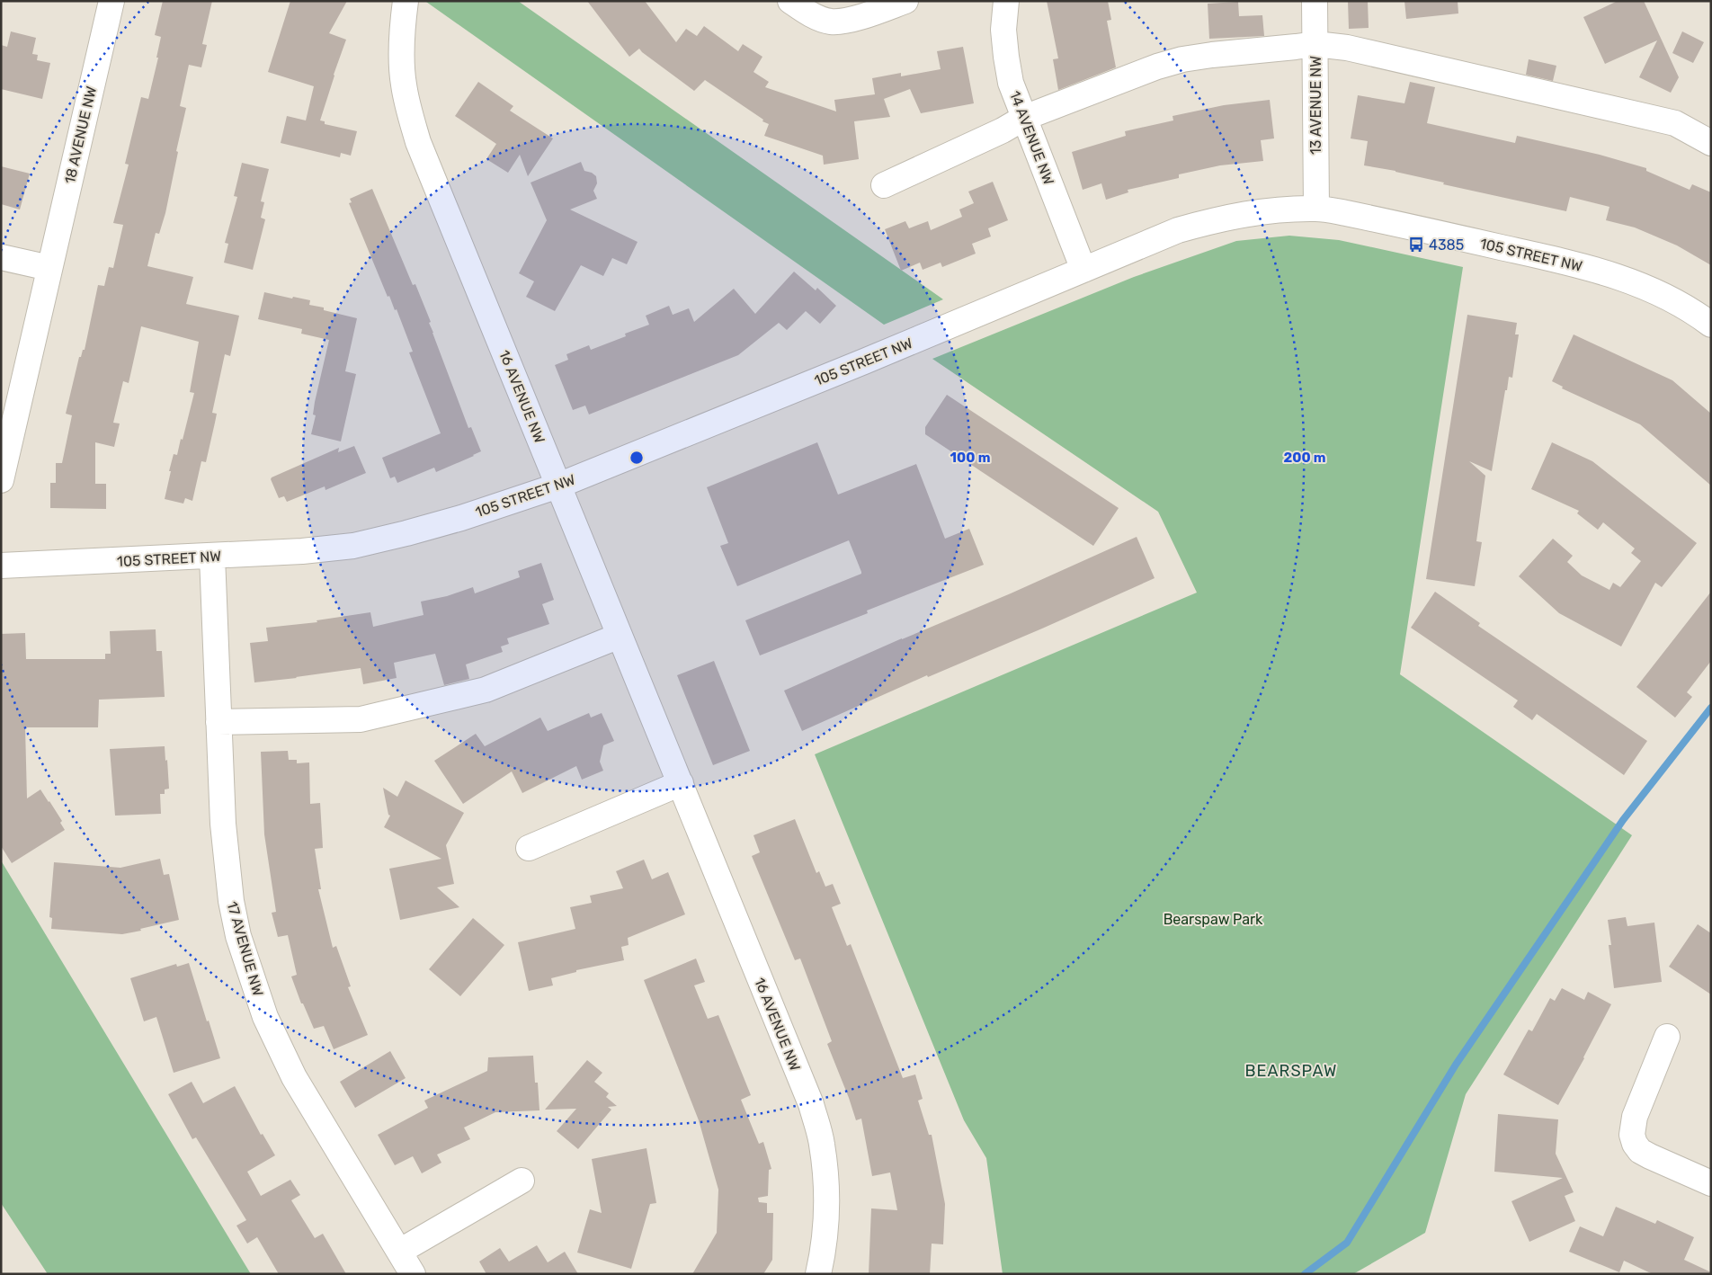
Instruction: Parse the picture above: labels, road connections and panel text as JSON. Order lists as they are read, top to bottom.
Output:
{
  "streets": {
    "street": [
      "13 AVENUE NW",
      "18 AVENUE NW",
      "14 AVENUE NW",
      "105 STREET NW",
      "16 AVENUE NW",
      "17 AVENUE NW"
    ]
  },
  "crossings": [
    ["13 AVENUE NW", "105 STREET NW"],
    ["14 AVENUE NW", "105 STREET NW"],
    ["105 STREET NW", "16 AVENUE NW"],
    ["105 STREET NW", "17 AVENUE NW"]
  ],
  "districts": ["BEARSPAW"],
  "parks": ["Bearspaw Park"],
  "places": {
    "bus stop": ["4385"]
  },
  "rings": ["100 m", "200 m"]
}
